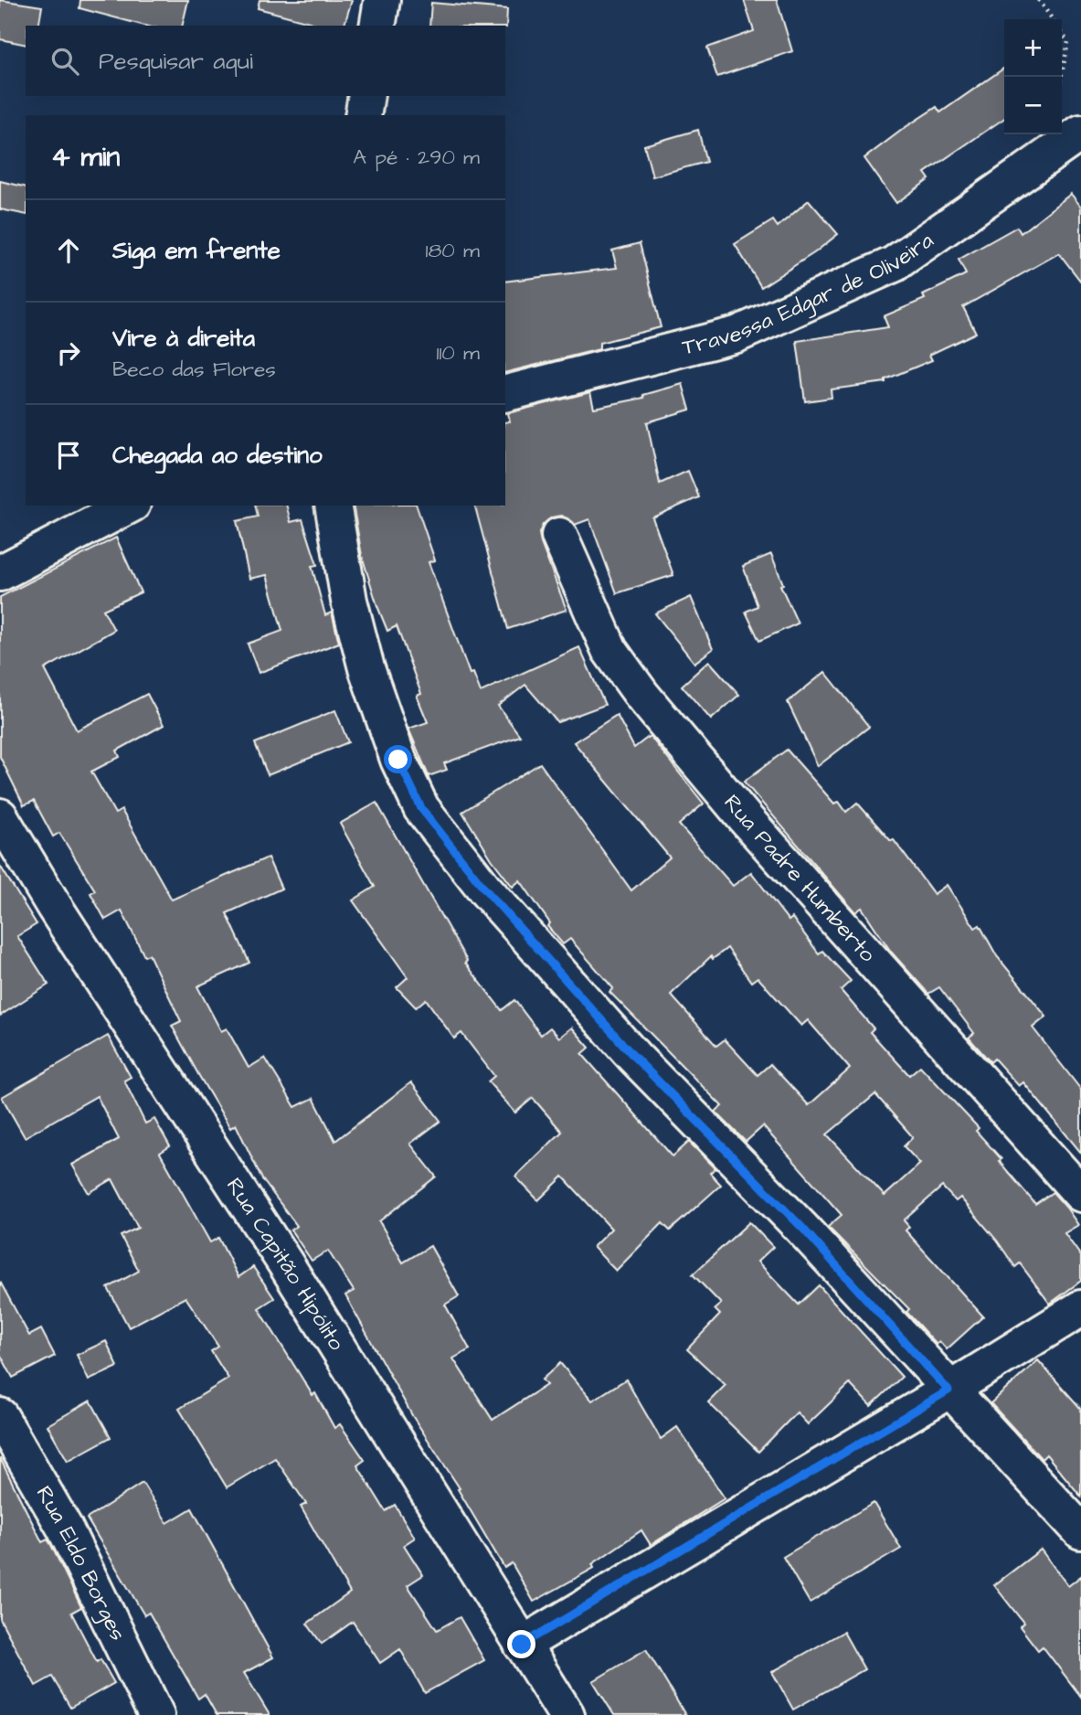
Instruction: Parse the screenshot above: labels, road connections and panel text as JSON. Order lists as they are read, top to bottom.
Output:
{
  "streets": {
    "street": [
      "Travessa Edgar de Oliveira",
      "Rua Padre Humberto",
      "Rua Capitão Hipólito",
      "Rua Eldo Borges"
    ]
  },
  "page": {
    "map_buttons": ["+", "−"],
    "search": "Pesquisar aqui",
    "heading": ["4 min", "A pé · 290 m"],
    "list": [
      ["Siga em frente", "180 m"],
      ["Vire à direita", "Beco das Flores", "110 m"],
      "Chegada ao destino"
    ]
  }
}
